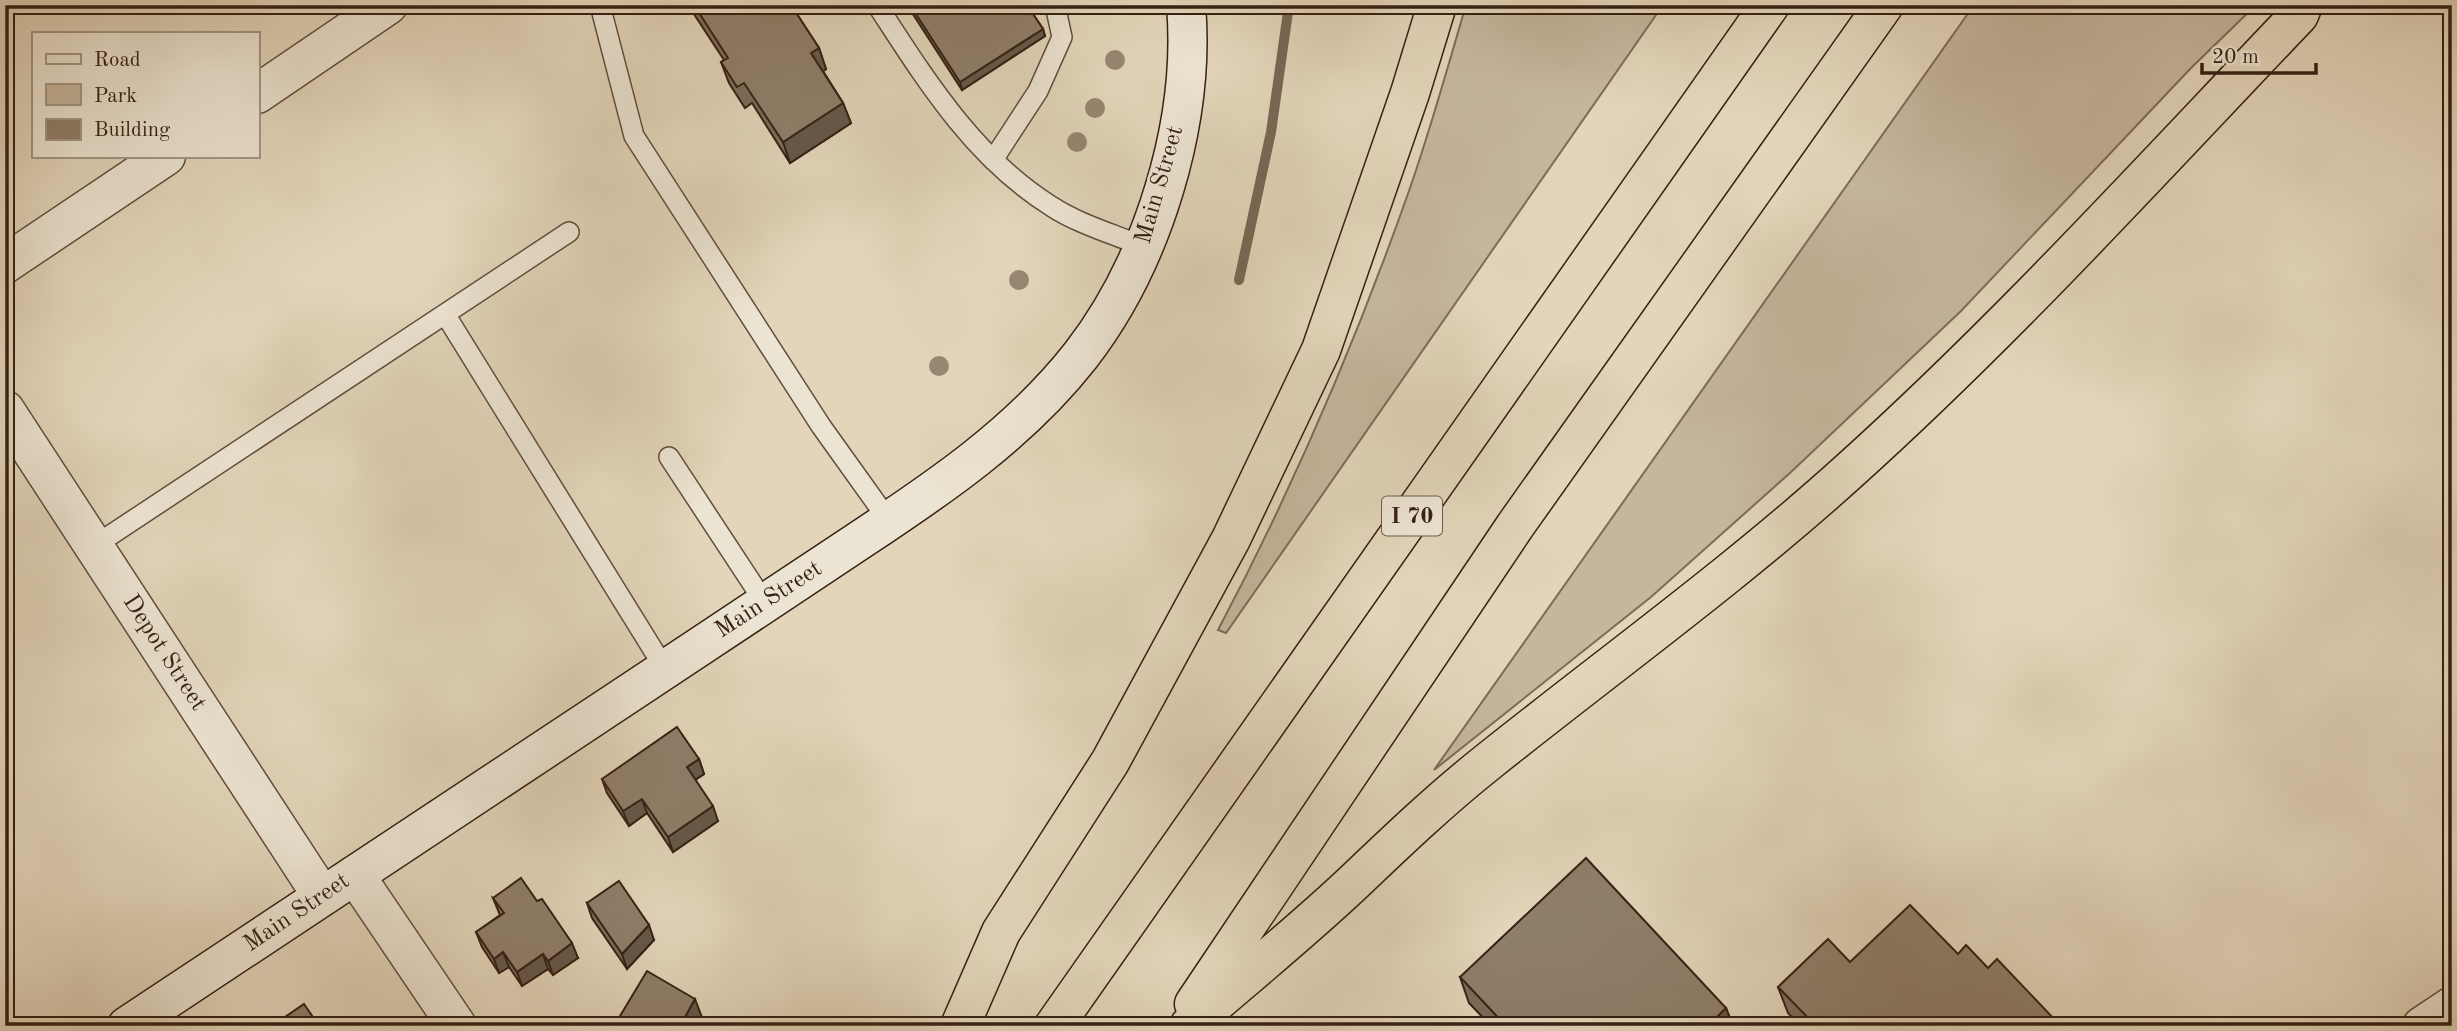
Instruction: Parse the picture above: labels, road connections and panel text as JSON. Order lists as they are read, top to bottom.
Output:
{
  "streets": {
    "highway": ["I 70"],
    "street": ["Main Street", "Depot Street"]
  },
  "crossings": [
    ["Main Street", "Depot Street"]
  ],
  "legend": ["Road", "Park", "Building"],
  "scale_bar": "20 m"
}
